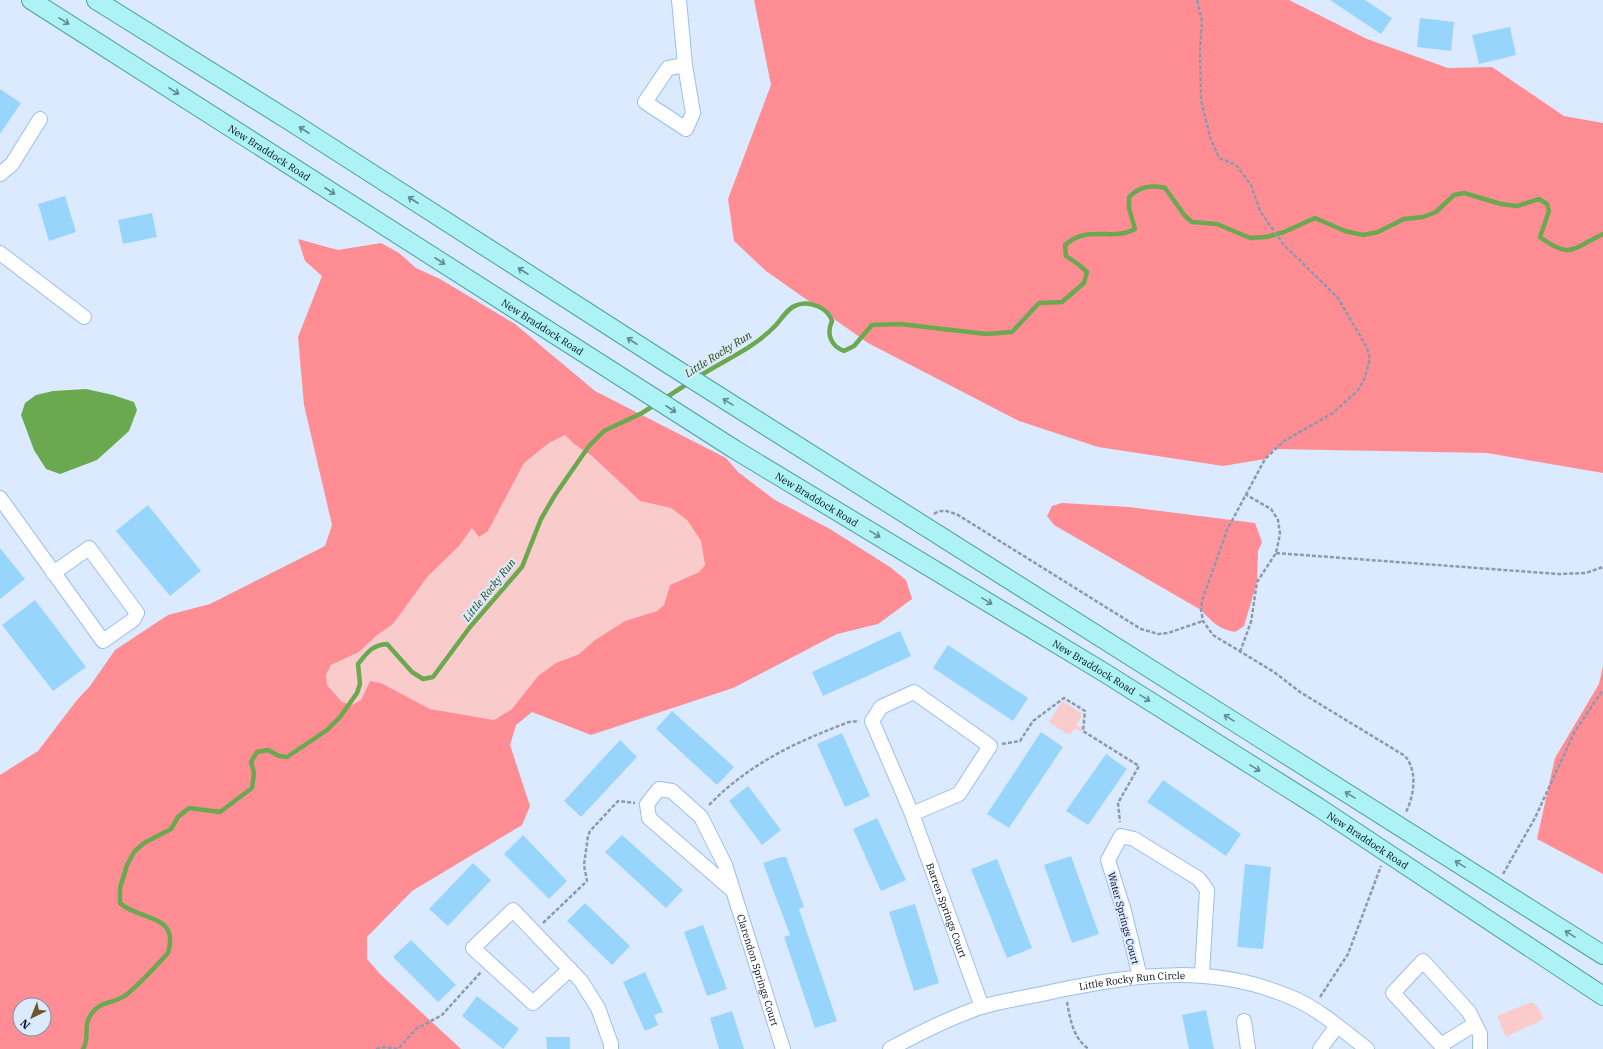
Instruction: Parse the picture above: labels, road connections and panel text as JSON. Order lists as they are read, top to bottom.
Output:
{
  "streets": {
    "main road": ["New Braddock Road"],
    "street": [
      "Barren Springs Court",
      "Water Springs Court",
      "Clarendon Springs Court",
      "Little Rocky Run Circle"
    ]
  },
  "crossings": [
    ["Barren Springs Court", "Little Rocky Run Circle"],
    ["Water Springs Court", "Little Rocky Run Circle"]
  ],
  "water": ["Little Rocky Run"],
  "north": "bottom left"
}
